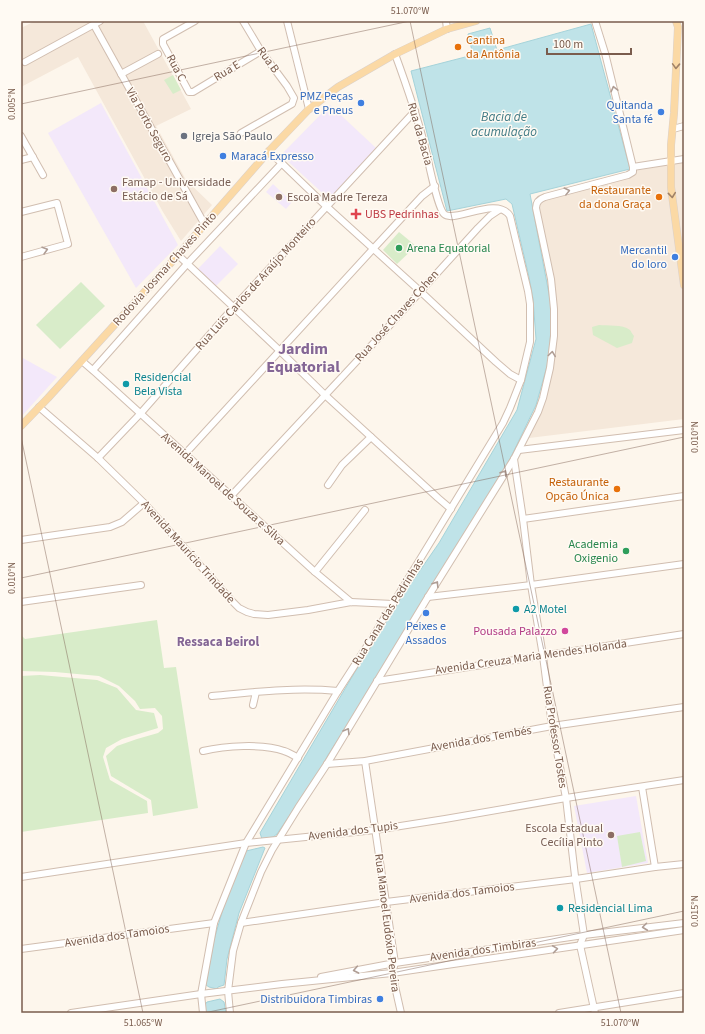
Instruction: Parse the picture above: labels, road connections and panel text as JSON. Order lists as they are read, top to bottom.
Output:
{
  "streets": {
    "main road": ["Rodovia Josmar Chaves Pinto"],
    "street": [
      "Rua B",
      "Rua C",
      "Rua E",
      "Via Porto Seguro",
      "Rua da Bacia",
      "Rua Luis Carlos de Araújo Monteiro",
      "Rua José Chaves Cohen",
      "Avenida Manoel de Souza e Silva",
      "Avenida Maurício Trindade",
      "Rua Canal das Pedrinhas",
      "Avenida Creuza Maria Mendes Holanda",
      "Rua Professor Tostes",
      "Avenida dos Tembés",
      "Avenida dos Tupis",
      "Avenida dos Tamoios",
      "Rua Manoel Eudóxio Pereira",
      "Avenida dos Timbiras"
    ]
  },
  "crossings": [
    ["Rua B", "Rua E"],
    ["Rua C", "Rua E"],
    ["Via Porto Seguro", "Rodovia Josmar Chaves Pinto"],
    ["Rua da Bacia", "Rodovia Josmar Chaves Pinto"],
    ["Rua da Bacia", "Rua Luis Carlos de Araújo Monteiro"],
    ["Rua da Bacia", "Rua José Chaves Cohen"],
    ["Rua da Bacia", "Rua Canal das Pedrinhas"],
    ["Rodovia Josmar Chaves Pinto", "Avenida Manoel de Souza e Silva"],
    ["Rodovia Josmar Chaves Pinto", "Avenida Maurício Trindade"],
    ["Rua Luis Carlos de Araújo Monteiro", "Avenida Manoel de Souza e Silva"],
    ["Rua Luis Carlos de Araújo Monteiro", "Avenida Maurício Trindade"],
    ["Rua José Chaves Cohen", "Avenida Manoel de Souza e Silva"],
    ["Rua José Chaves Cohen", "Rua Canal das Pedrinhas"],
    ["Avenida Manoel de Souza e Silva", "Avenida Maurício Trindade"],
    ["Avenida Maurício Trindade", "Rua Canal das Pedrinhas"],
    ["Rua Canal das Pedrinhas", "Avenida dos Tupis"],
    ["Rua Canal das Pedrinhas", "Avenida dos Tamoios"],
    ["Rua Canal das Pedrinhas", "Avenida dos Timbiras"],
    ["Avenida Creuza Maria Mendes Holanda", "Rua Professor Tostes"],
    ["Rua Professor Tostes", "Avenida dos Tembés"],
    ["Rua Professor Tostes", "Avenida dos Tupis"],
    ["Rua Professor Tostes", "Avenida dos Tamoios"],
    ["Rua Professor Tostes", "Avenida dos Timbiras"],
    ["Avenida dos Tembés", "Rua Manoel Eudóxio Pereira"],
    ["Avenida dos Tupis", "Rua Manoel Eudóxio Pereira"],
    ["Avenida dos Tamoios", "Rua Manoel Eudóxio Pereira"],
    ["Rua Manoel Eudóxio Pereira", "Avenida dos Timbiras"]
  ],
  "districts": ["Jardim Equatorial", "Ressaca Beirol"],
  "water": ["Bacia de acumulação"],
  "places": {
    "other": [
      "Cantina da Antônia",
      "PMZ Peças e Pneus",
      "Quitanda Santa fé",
      "Igreja São Paulo",
      "Maracá Expresso",
      "Famap - Universidade Estácio de Sá",
      "Escola Madre Tereza",
      "Restaurante da dona Graça",
      "Arena Equatorial",
      "Mercantil do loro",
      "Residencial Bela Vista",
      "Restaurante Opção Única",
      "Academia Oxigenio",
      "A2 Motel",
      "Peixes e Assados",
      "Pousada Palazzo",
      "Escola Estadual Cecília Pinto",
      "Residencial Lima",
      "Distribuidora Timbiras"
    ],
    "health": ["UBS Pedrinhas"]
  },
  "scale_bar": "100 m",
  "coordinates": [
    "51.070°W",
    "0.005°N",
    "0.010°N",
    "0.015°N",
    "51.065°W"
  ]
}
